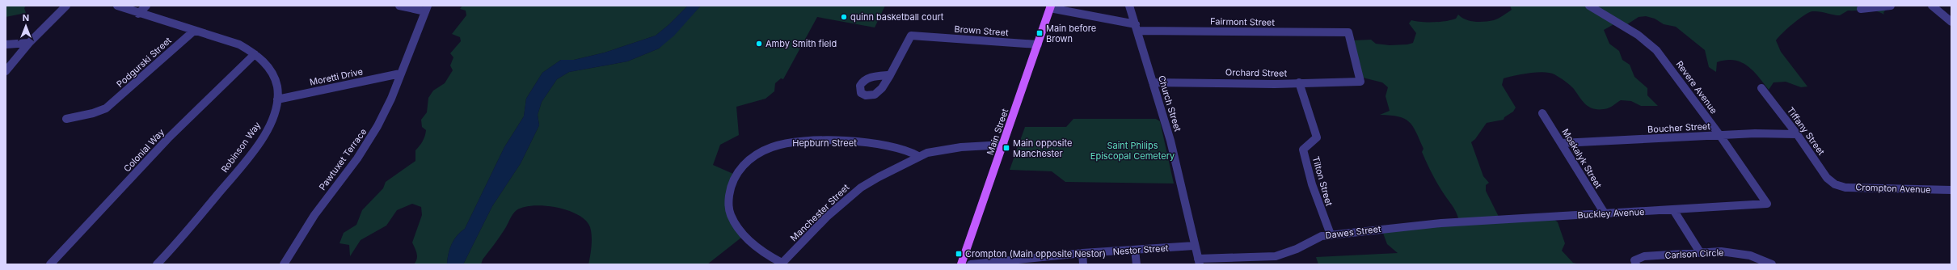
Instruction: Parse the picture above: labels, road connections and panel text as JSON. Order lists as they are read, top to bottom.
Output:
{
  "streets": {
    "main road": ["Main Street"],
    "street": [
      "Fairmont Street",
      "Brown Street",
      "Podgurski Street",
      "Orchard Street",
      "Moretti Drive",
      "Revere Avenue",
      "Church Street",
      "Boucher Street",
      "Tiffany Street",
      "Hepburn Street",
      "Robinson Way",
      "Colonial Way",
      "Moskalyk Street",
      "Pawtuxet Terrace",
      "Tilton Street",
      "Crompton Avenue",
      "Manchester Street",
      "Buckley Avenue",
      "Dawes Street",
      "Nestor Street",
      "Carlson Circle"
    ]
  },
  "crossings": [
    ["Fairmont Street", "Orchard Street"],
    ["Fairmont Street", "Church Street"],
    ["Fairmont Street", "Main Street"],
    ["Brown Street", "Main Street"],
    ["Podgurski Street", "Robinson Way"],
    ["Orchard Street", "Church Street"],
    ["Orchard Street", "Tilton Street"],
    ["Moretti Drive", "Robinson Way"],
    ["Moretti Drive", "Pawtuxet Terrace"],
    ["Revere Avenue", "Boucher Street"],
    ["Revere Avenue", "Buckley Avenue"],
    ["Church Street", "Dawes Street"],
    ["Church Street", "Nestor Street"],
    ["Boucher Street", "Tiffany Street"],
    ["Boucher Street", "Moskalyk Street"],
    ["Tiffany Street", "Crompton Avenue"],
    ["Main Street", "Manchester Street"],
    ["Hepburn Street", "Manchester Street"],
    ["Robinson Way", "Colonial Way"],
    ["Moskalyk Street", "Buckley Avenue"],
    ["Tilton Street", "Dawes Street"],
    ["Buckley Avenue", "Dawes Street"]
  ],
  "parks": ["Saint Philips Episcopal Cemetery"],
  "places": {
    "other": ["quinn basketball court", "Amby Smith field"],
    "transit": ["Main before Brown", "Main opposite Manchester", "Crompton (Main opposite Nestor)"]
  },
  "north": "top"
}
